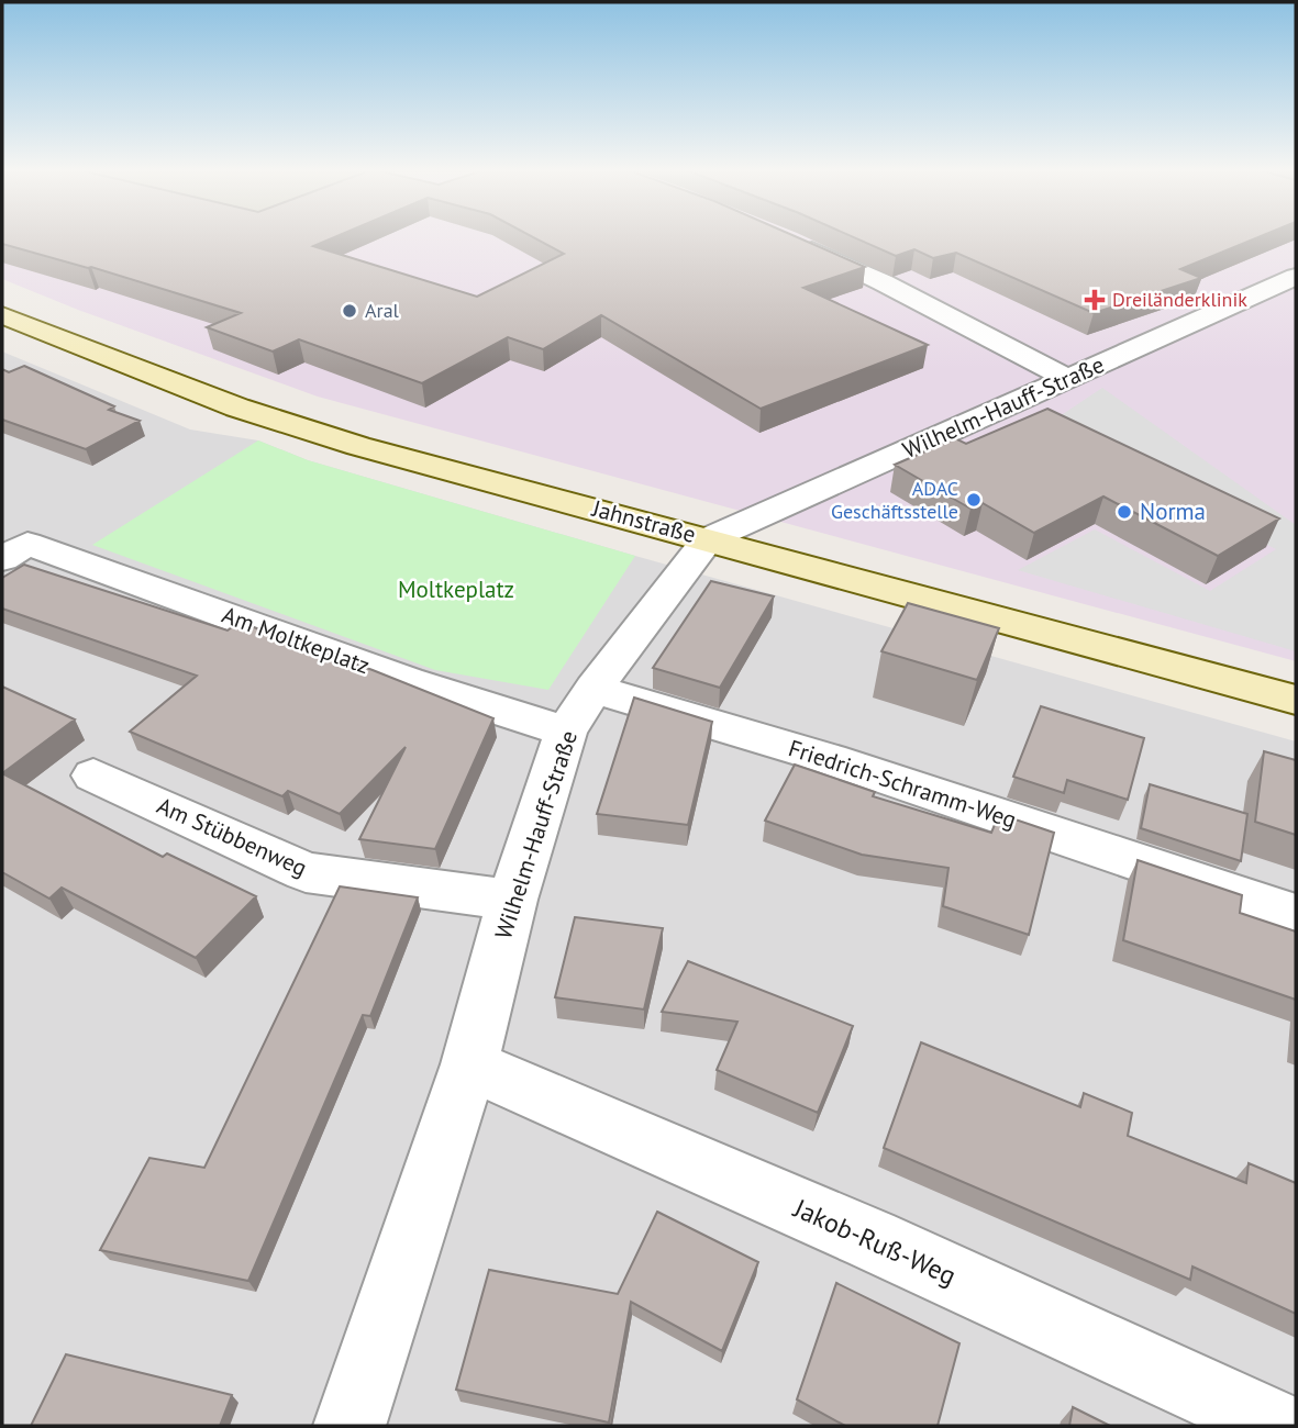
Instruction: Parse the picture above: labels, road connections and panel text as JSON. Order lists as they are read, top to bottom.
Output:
{
  "streets": {
    "main road": ["Jahnstraße"],
    "street": [
      "Wilhelm-Hauff-Straße",
      "Am Moltkeplatz",
      "Friedrich-Schramm-Weg",
      "Am Stübbenweg",
      "Jakob-Ruß-Weg"
    ]
  },
  "crossings": [
    ["Wilhelm-Hauff-Straße", "Jahnstraße"],
    ["Wilhelm-Hauff-Straße", "Am Moltkeplatz"],
    ["Wilhelm-Hauff-Straße", "Friedrich-Schramm-Weg"],
    ["Wilhelm-Hauff-Straße", "Am Stübbenweg"],
    ["Wilhelm-Hauff-Straße", "Jakob-Ruß-Weg"],
    ["Am Moltkeplatz", "Friedrich-Schramm-Weg"]
  ],
  "parks": ["Moltkeplatz"],
  "places": {
    "health": ["Dreiländerklinik"],
    "other": ["Aral", "ADAC Geschäftsstelle", "Norma"]
  }
}
